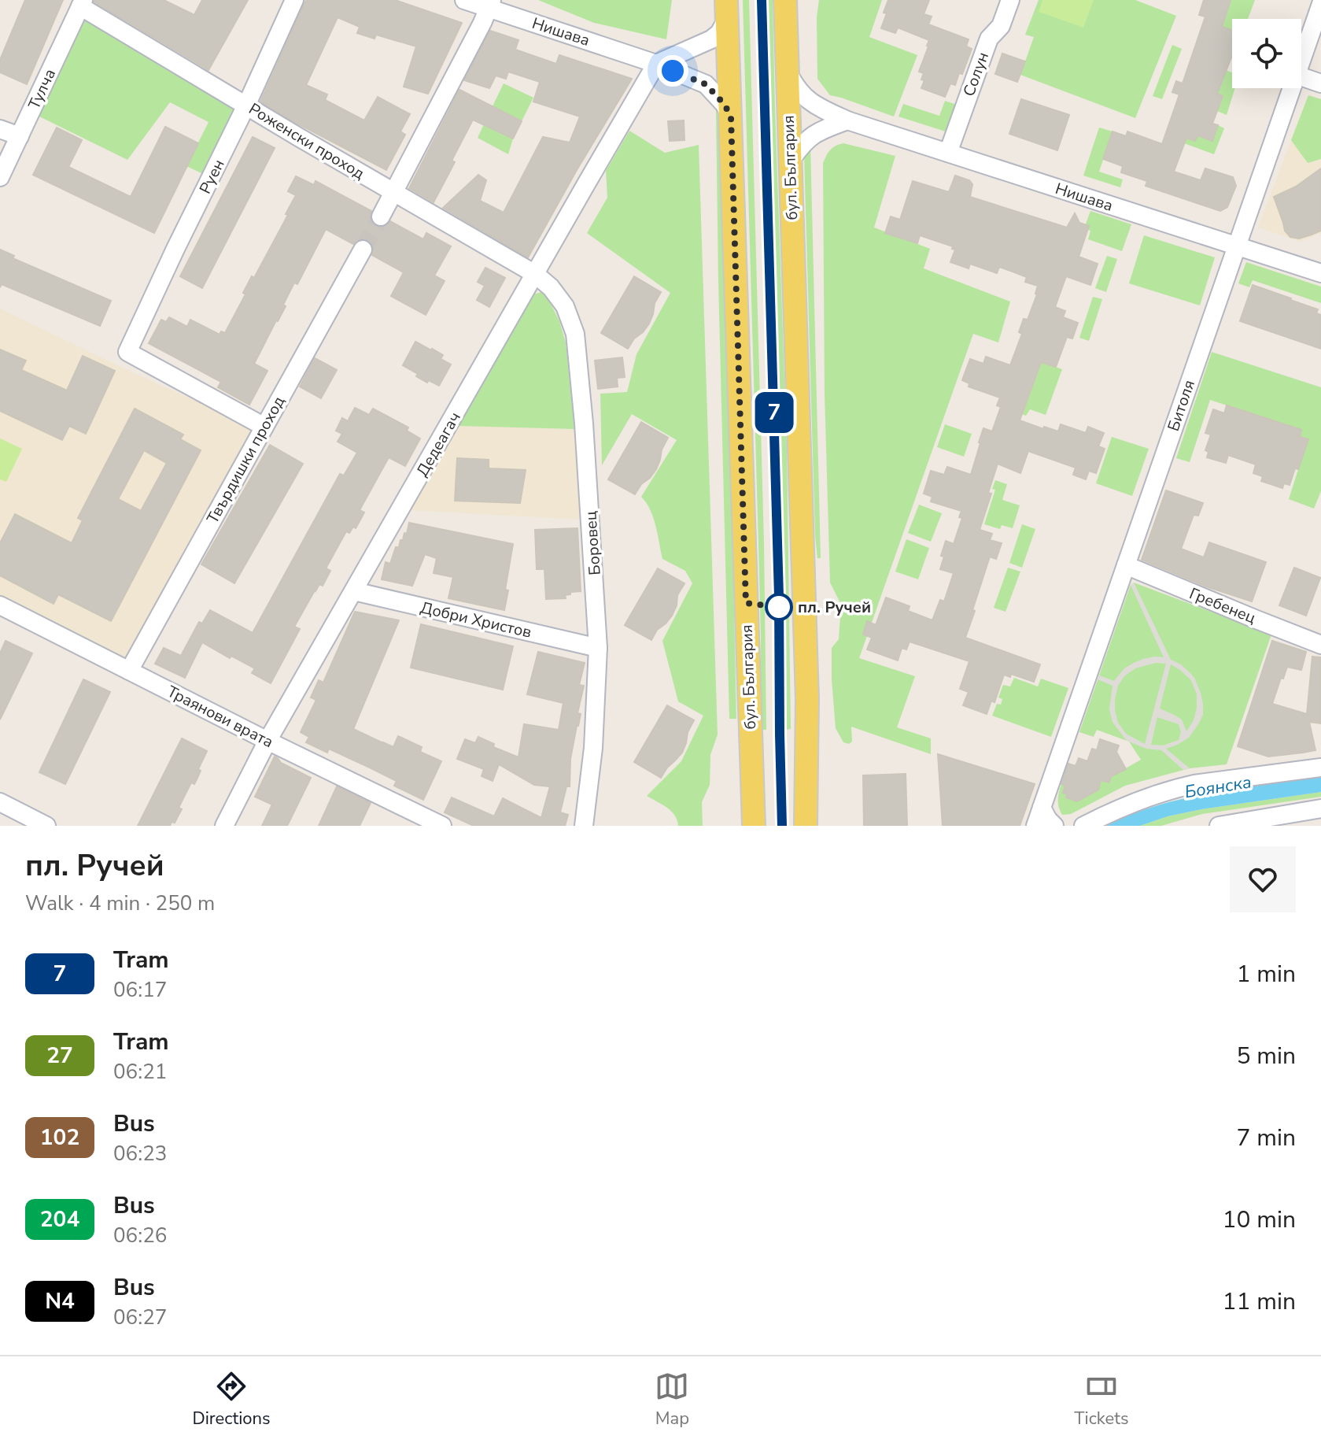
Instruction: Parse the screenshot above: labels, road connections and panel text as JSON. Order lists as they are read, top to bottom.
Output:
{
  "streets": {
    "main road": ["бул. България"],
    "street": [
      "Нишава",
      "Солун",
      "Тулча",
      "Роженски проход",
      "Руен",
      "Битоля",
      "Дедеагач",
      "Твърдишки проход",
      "Боровец",
      "Гребенец",
      "Добри Христов",
      "Траянови врата"
    ]
  },
  "crossings": [
    ["Нишава", "Солун"],
    ["Нишава", "бул. България"],
    ["Нишава", "Битоля"],
    ["Нишава", "Дедеагач"],
    ["Тулча", "Роженски проход"],
    ["Роженски проход", "Руен"],
    ["Роженски проход", "Дедеагач"],
    ["Роженски проход", "Боровец"],
    ["Руен", "Твърдишки проход"],
    ["Битоля", "Гребенец"],
    ["Дедеагач", "Боровец"],
    ["Дедеагач", "Добри Христов"],
    ["Дедеагач", "Траянови врата"],
    ["Твърдишки проход", "Траянови врата"],
    ["Боровец", "Добри Христов"]
  ],
  "water": ["Боянска"],
  "places": ["пл. Ручей"],
  "lines": ["tram line 7"],
  "page": {
    "on_map": "7",
    "heading": ["пл. Ручей", "Walk · 4 min · 250 m"],
    "list": [
      {
        "mark": "7",
        "name": "Tram",
        "note": "06:17",
        "value": "1 min"
      },
      {
        "mark": "27",
        "name": "Tram",
        "note": "06:21",
        "value": "5 min"
      },
      {
        "mark": "102",
        "name": "Bus",
        "note": "06:23",
        "value": "7 min"
      },
      {
        "mark": "204",
        "name": "Bus",
        "note": "06:26",
        "value": "10 min"
      },
      {
        "mark": "N4",
        "name": "Bus",
        "note": "06:27",
        "value": "11 min"
      }
    ],
    "tabs": ["Directions", "Map", "Tickets"]
  }
}
